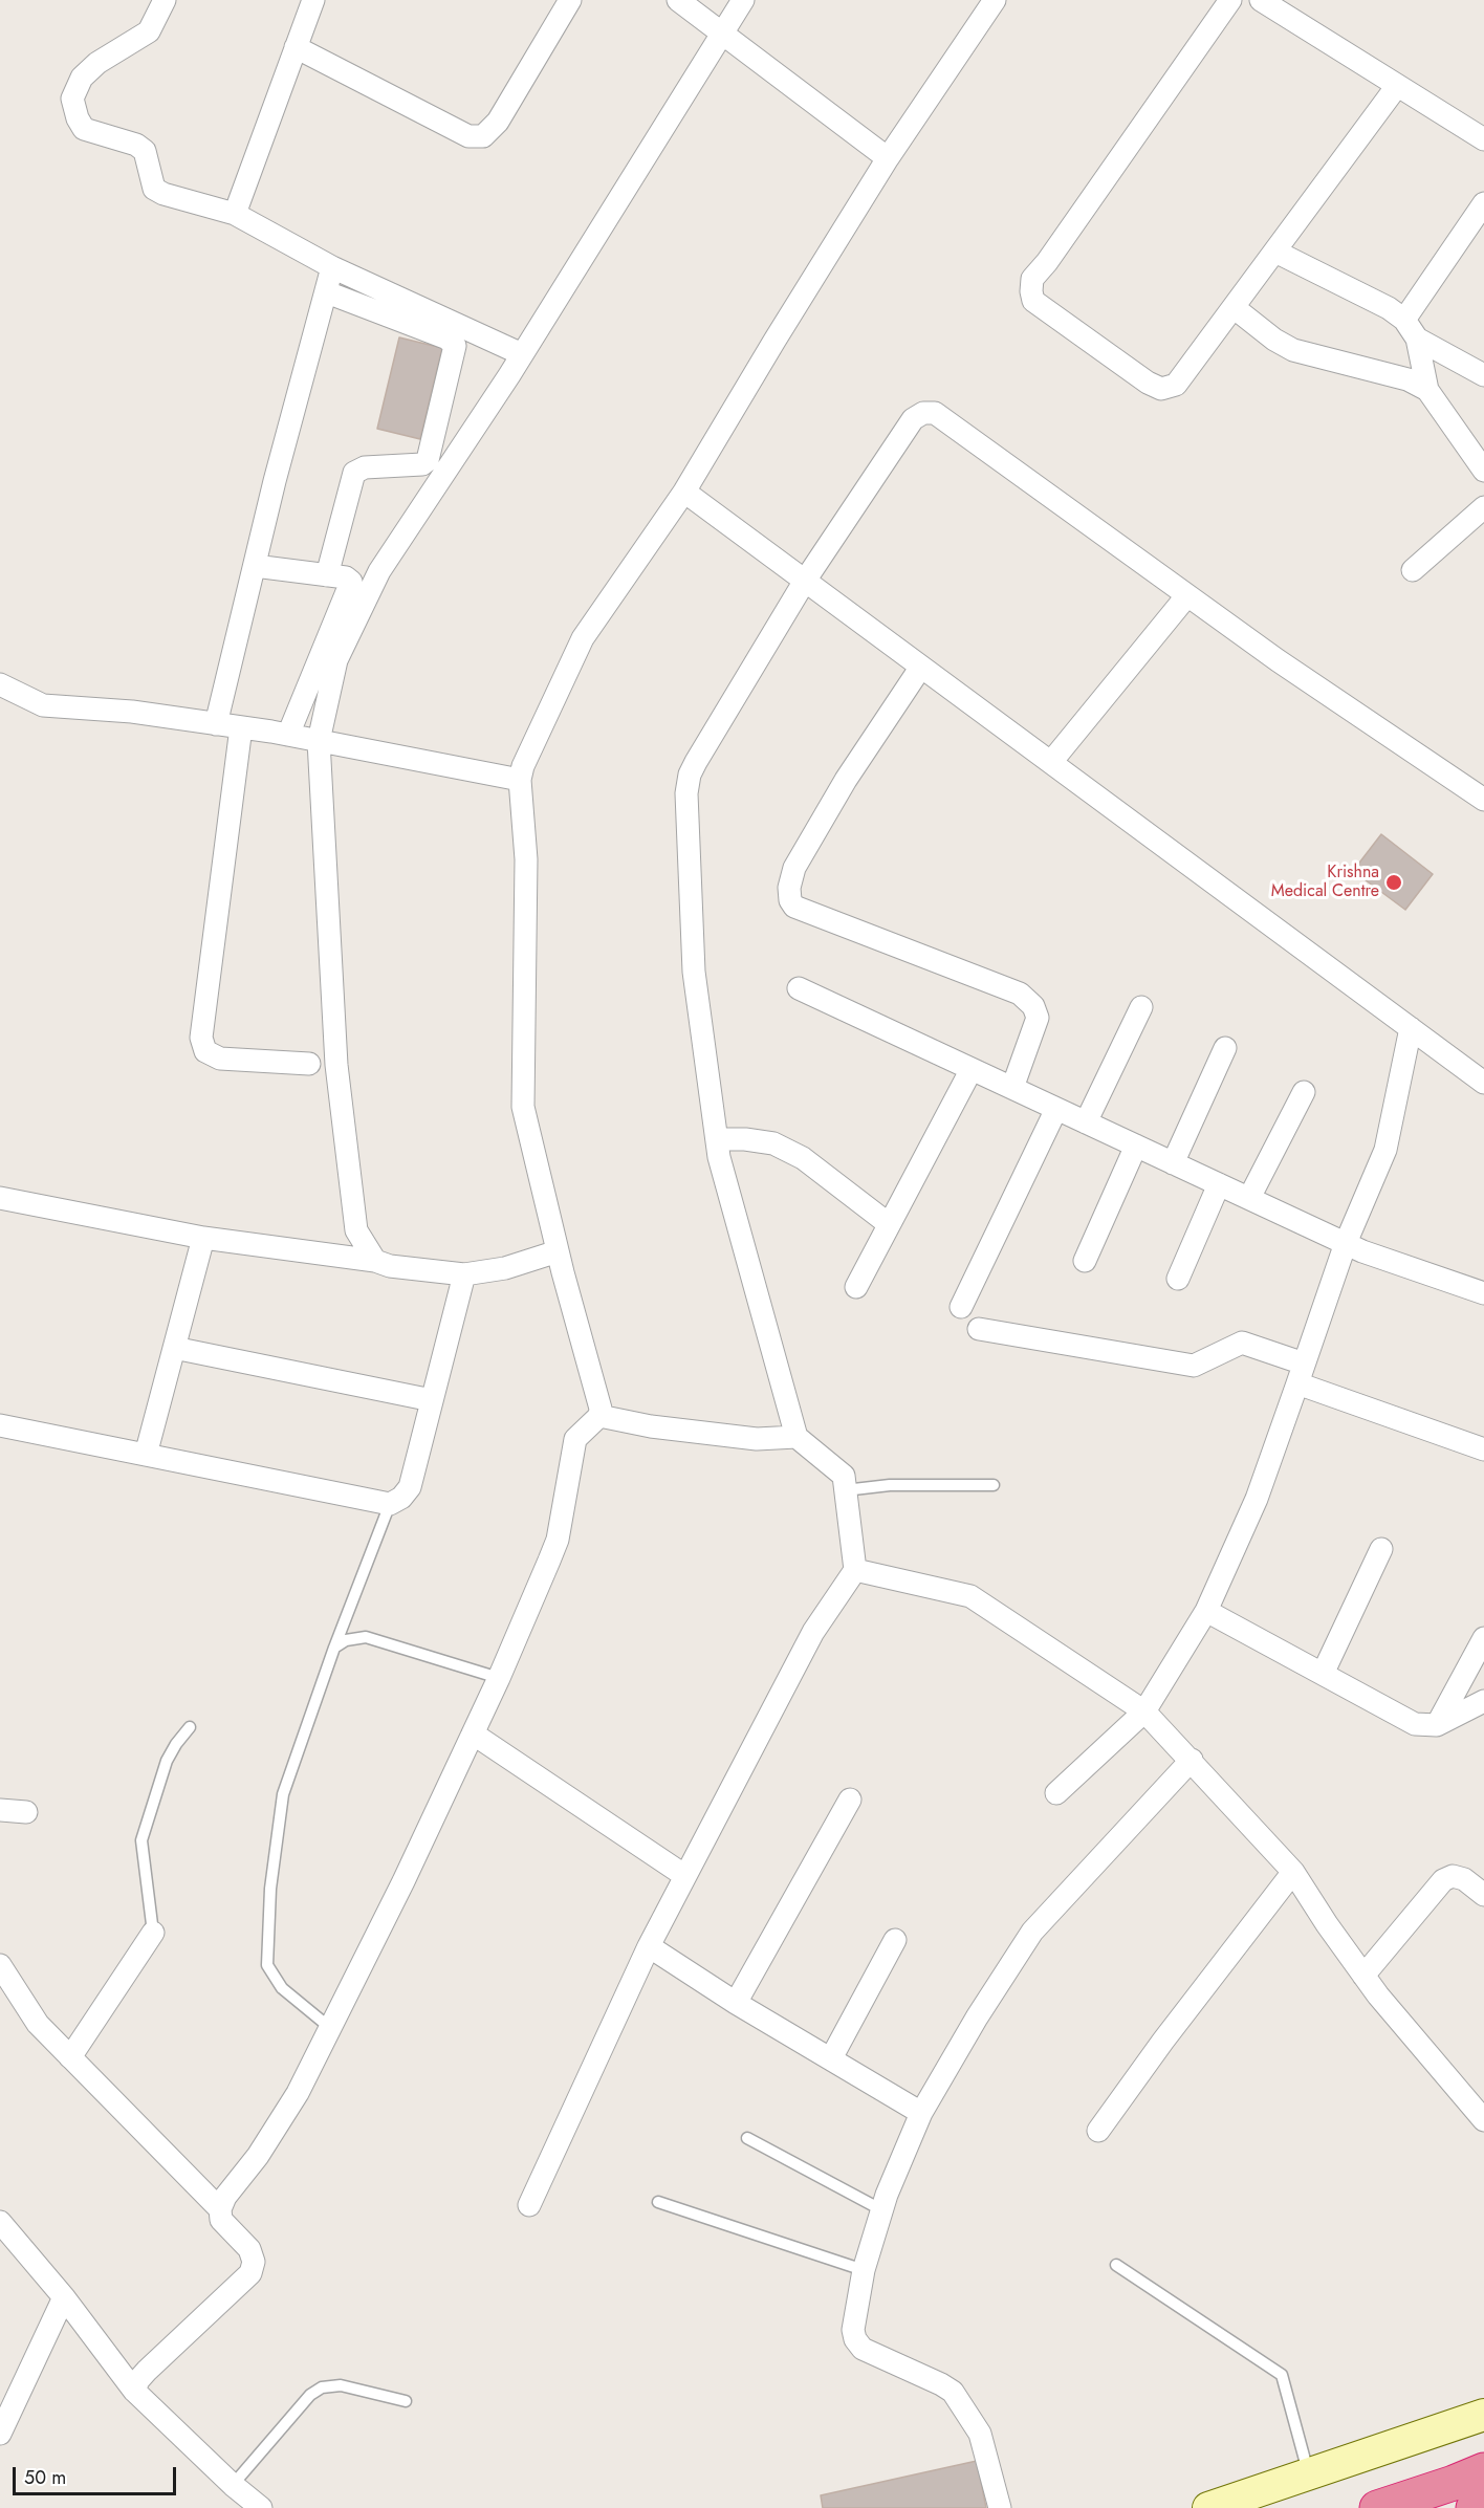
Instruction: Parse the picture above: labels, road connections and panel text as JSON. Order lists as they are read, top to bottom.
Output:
{
  "places": ["Krishna Medical Centre"],
  "scale_bar": "50 m"
}
